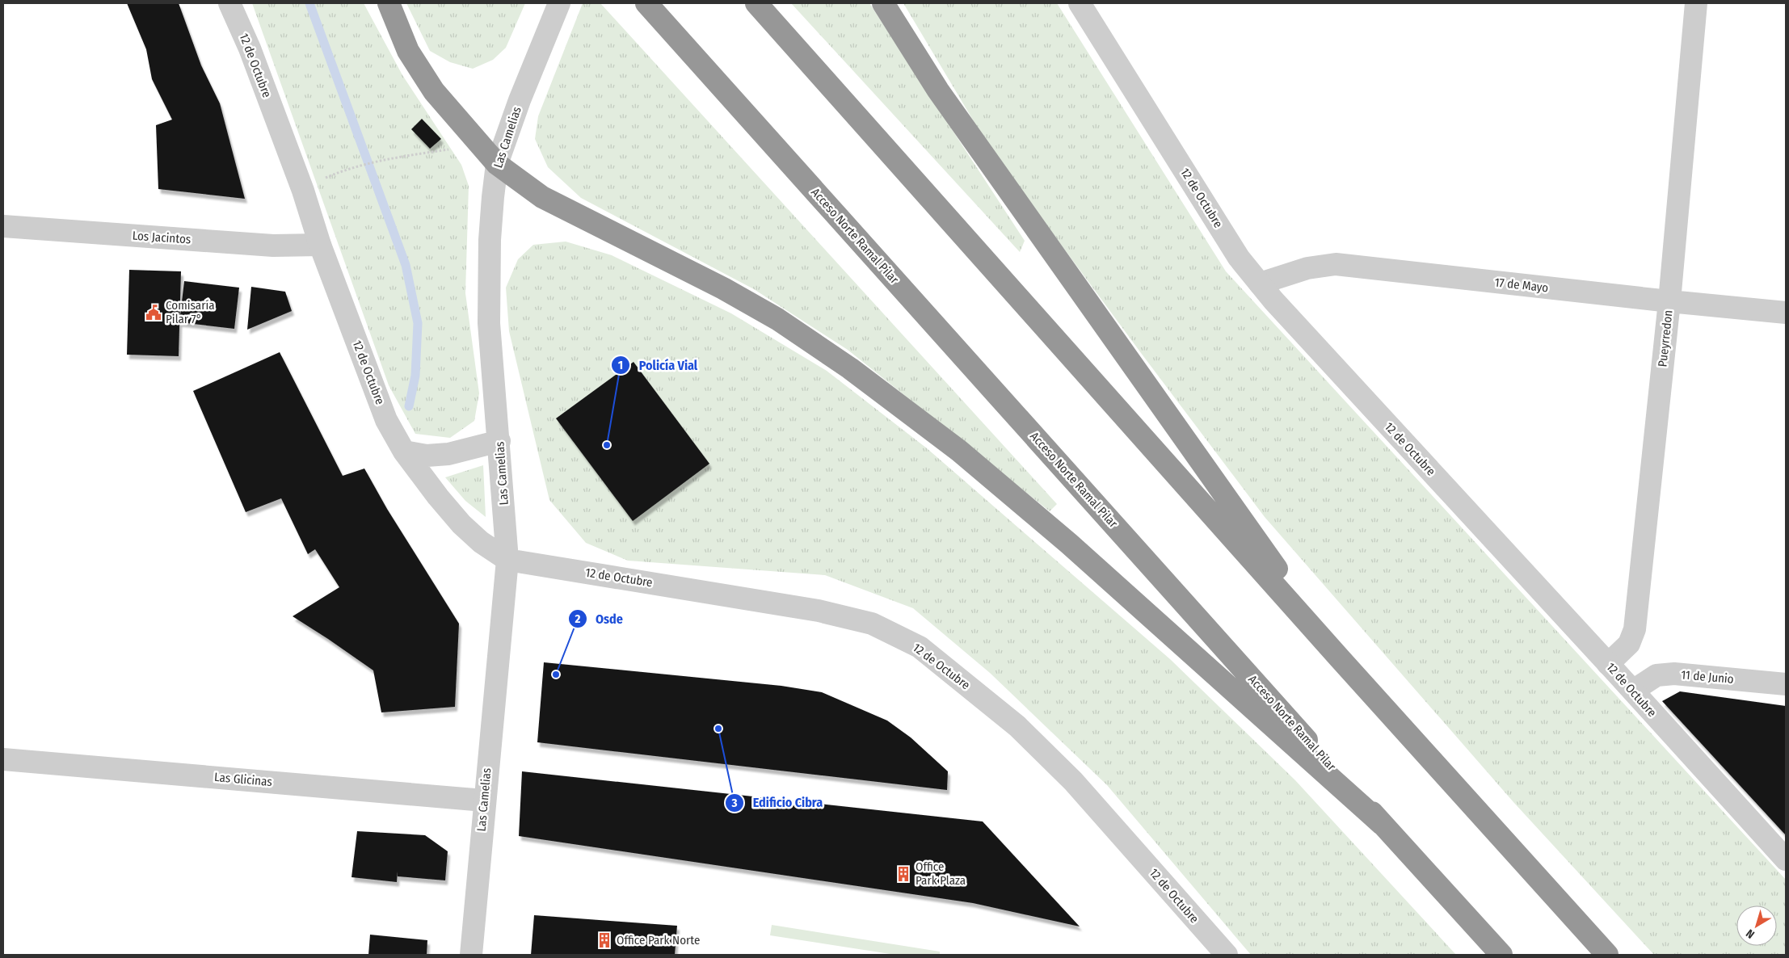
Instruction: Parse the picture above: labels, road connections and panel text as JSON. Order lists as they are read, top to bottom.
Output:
{
  "streets": {
    "highway": ["Acceso Norte Ramal Pilar"],
    "street": [
      "12 de Octubre",
      "Las Camelias",
      "Los Jacintos",
      "17 de Mayo",
      "Pueyrredon",
      "11 de Junio",
      "Las Glicinas"
    ]
  },
  "crossings": [
    ["12 de Octubre", "Las Camelias"],
    ["12 de Octubre", "Los Jacintos"],
    ["12 de Octubre", "17 de Mayo"],
    ["12 de Octubre", "Pueyrredon"],
    ["12 de Octubre", "11 de Junio"],
    ["Las Camelias", "Las Glicinas"],
    ["17 de Mayo", "Pueyrredon"]
  ],
  "places": {
    "public building": ["Comisaría Pilar 7°"],
    "other": ["Policía Vial", "Osde", "Edificio Cibra"],
    "building": ["Office Park Plaza", "Office Park Norte"]
  },
  "north": "bottom left"
}
